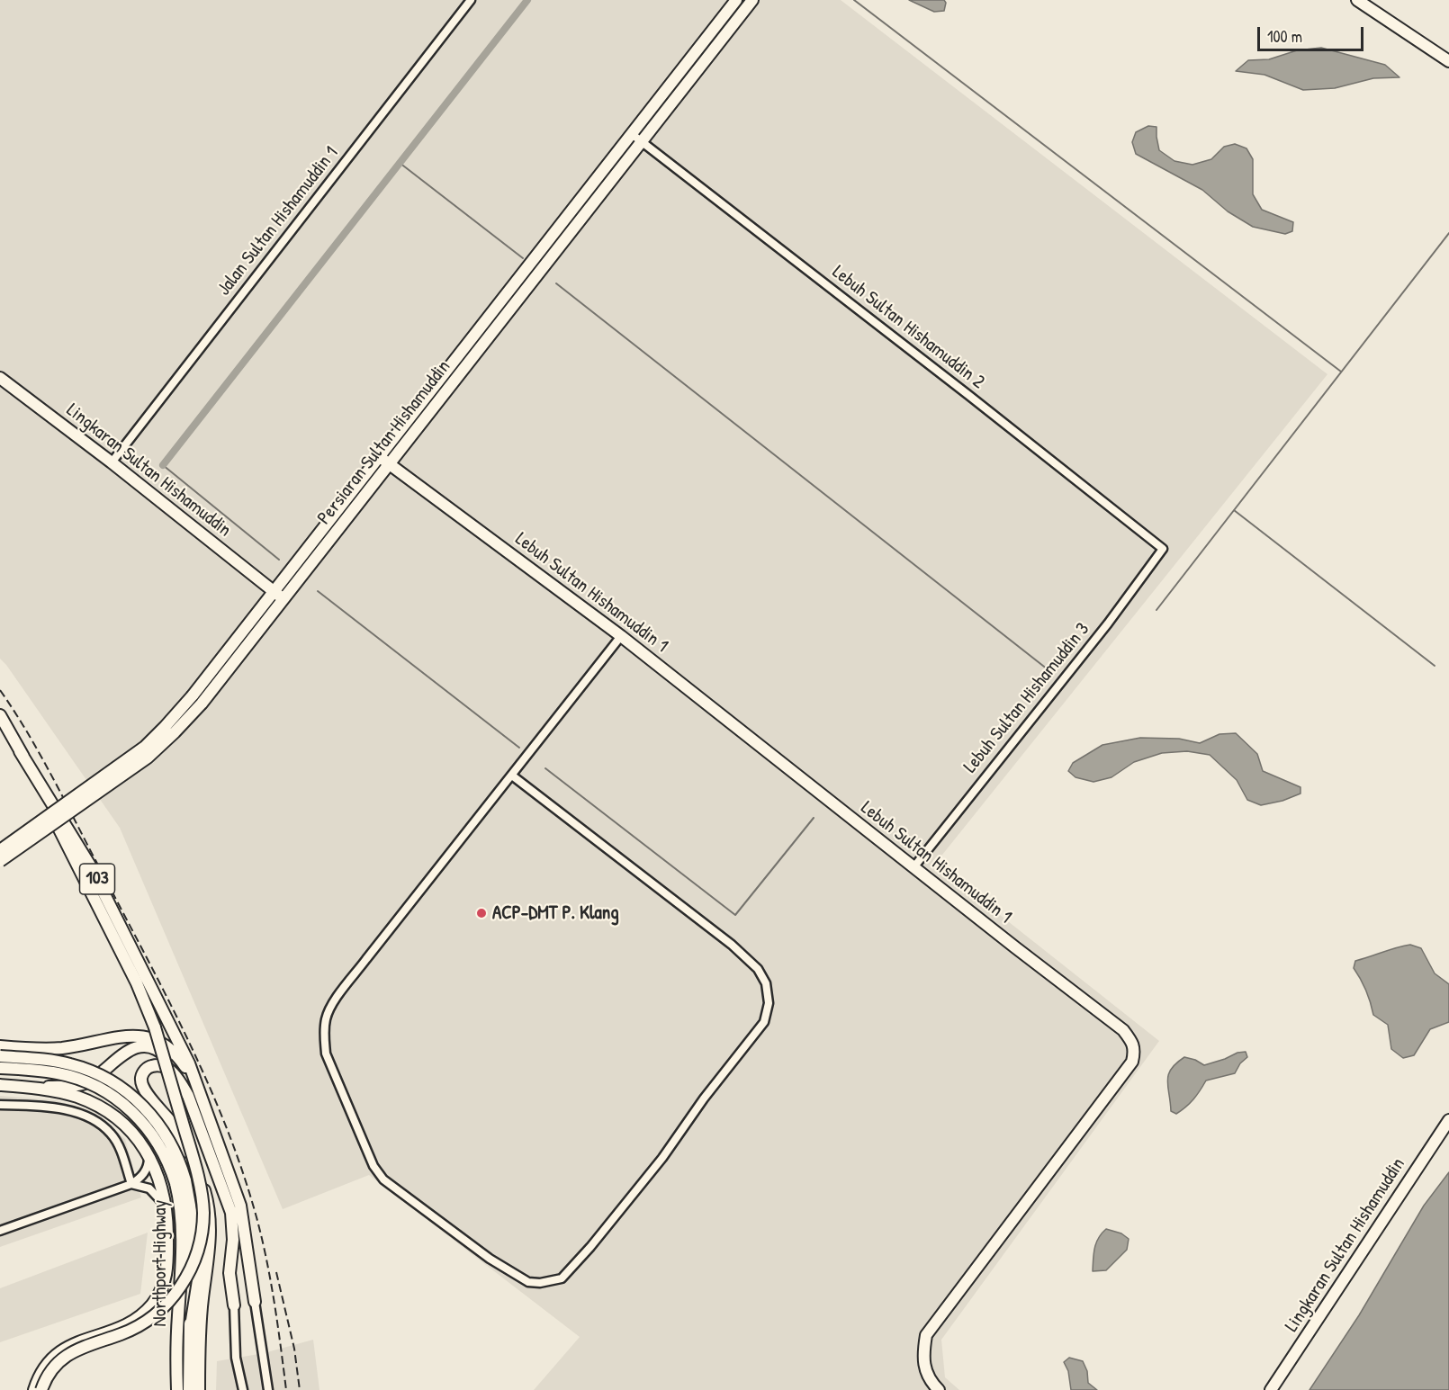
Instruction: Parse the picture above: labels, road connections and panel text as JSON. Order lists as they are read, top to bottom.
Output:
{
  "streets": {
    "street": [
      "Jalan Sultan Hishamuddin 1",
      "Lebuh Sultan Hishamuddin 2",
      "Persiaran Sultan Hishamuddin",
      "Lingkaran Sultan Hishamuddin",
      "Lebuh Sultan Hishamuddin 1",
      "Lebuh Sultan Hishamuddin 3",
      "103",
      "Northport Highway"
    ]
  },
  "crossings": [
    ["Jalan Sultan Hishamuddin 1", "Lingkaran Sultan Hishamuddin"],
    ["Lebuh Sultan Hishamuddin 2", "Persiaran Sultan Hishamuddin"],
    ["Lebuh Sultan Hishamuddin 2", "Lebuh Sultan Hishamuddin 3"],
    ["Persiaran Sultan Hishamuddin", "Lingkaran Sultan Hishamuddin"],
    ["Persiaran Sultan Hishamuddin", "Lebuh Sultan Hishamuddin 1"],
    ["Lebuh Sultan Hishamuddin 1", "Lebuh Sultan Hishamuddin 3"]
  ],
  "places": ["ACP-DMT P. Klang"],
  "scale_bar": "100 m"
}
